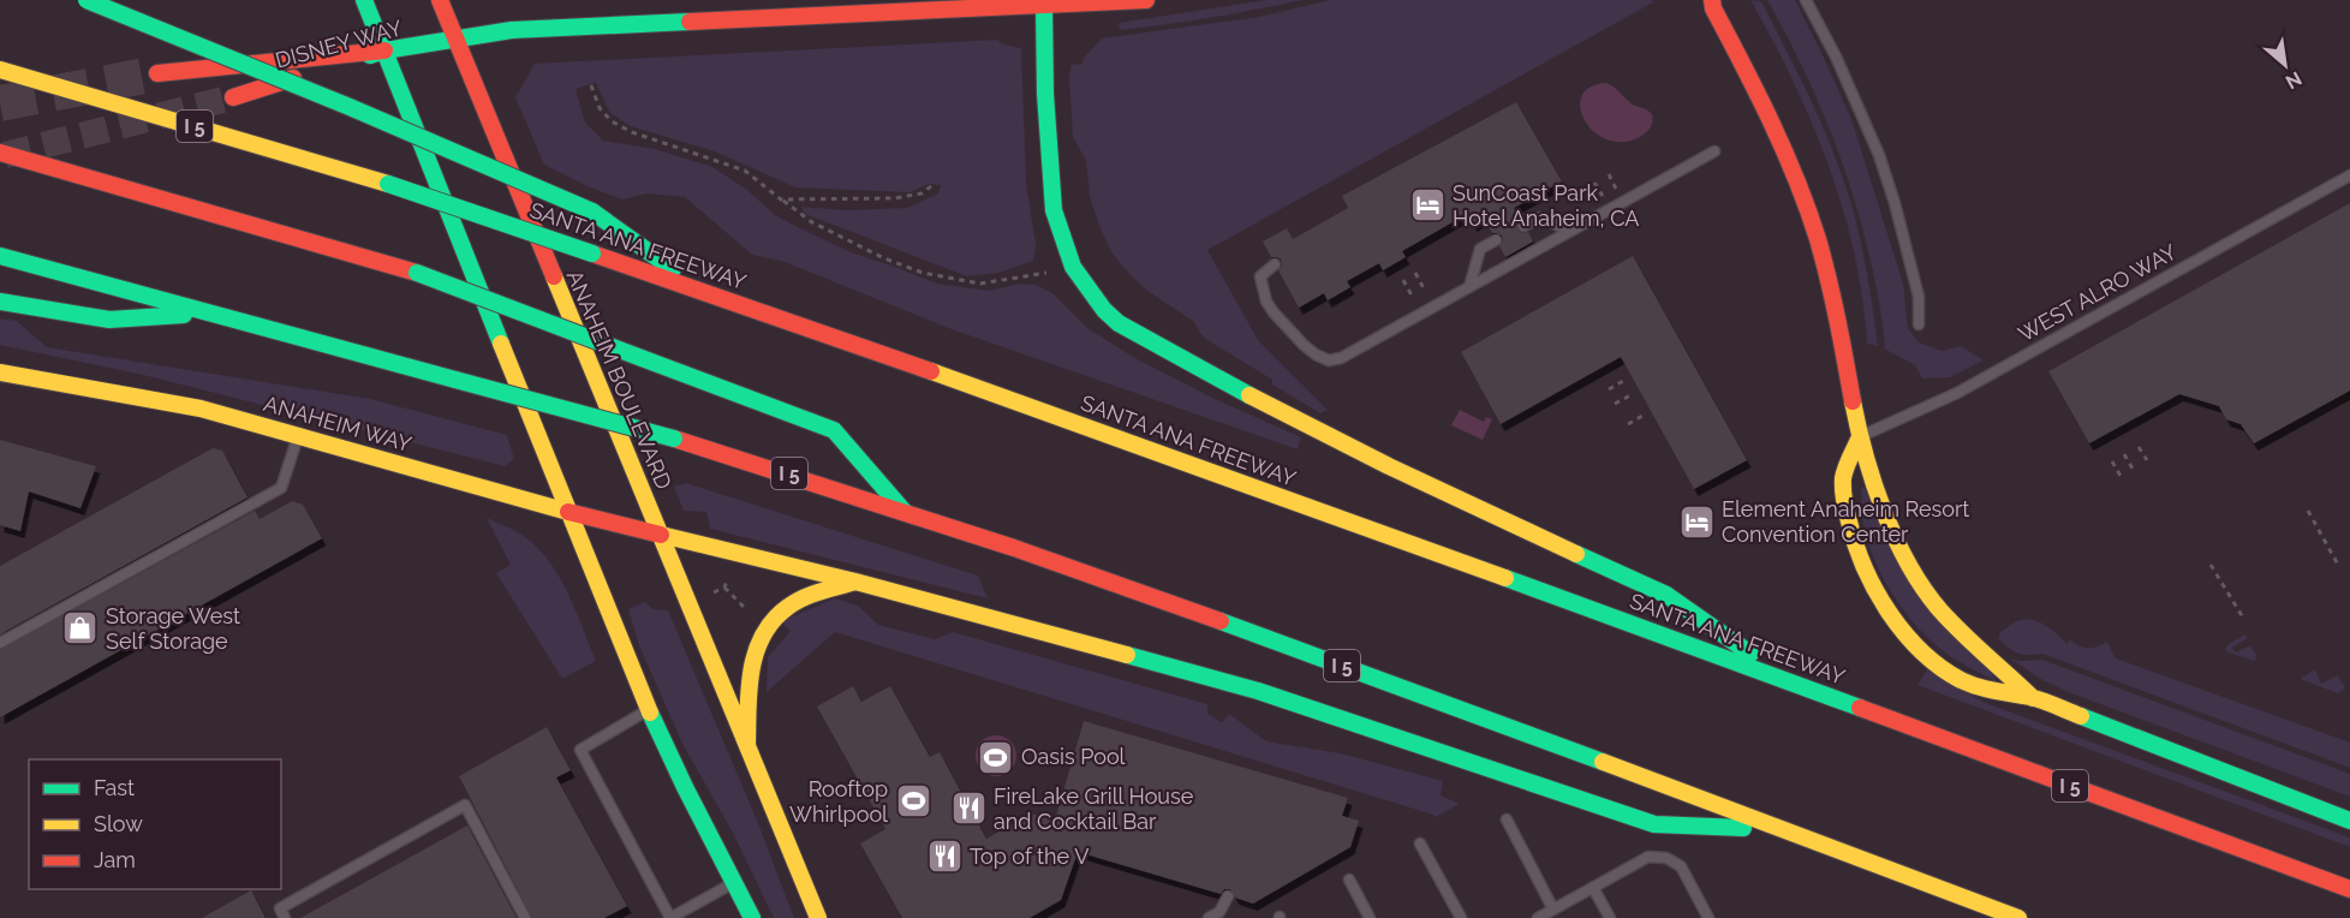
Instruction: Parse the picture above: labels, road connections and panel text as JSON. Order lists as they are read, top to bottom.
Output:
{
  "streets": {
    "main road": [
      "DISNEY WAY",
      "I 5",
      "SANTA ANA FREEWAY",
      "ANAHEIM BOULEVARD",
      "ANAHEIM WAY"
    ],
    "lane": ["WEST ALRO WAY"]
  },
  "crossings": [
    ["DISNEY WAY", "ANAHEIM BOULEVARD"],
    ["I 5", "ANAHEIM WAY"],
    ["ANAHEIM BOULEVARD", "ANAHEIM WAY"]
  ],
  "places": {
    "hotel": ["SunCoast Park Hotel Anaheim, CA", "Element Anaheim Resort Convention Center"],
    "shop": ["Storage West Self Storage"],
    "sports": ["Oasis Pool", "Rooftop Whirlpool"],
    "restaurant": ["FireLake Grill House and Cocktail Bar", "Top of the V"]
  },
  "legend": ["Fast", "Slow", "Jam"],
  "north": "bottom right"
}
